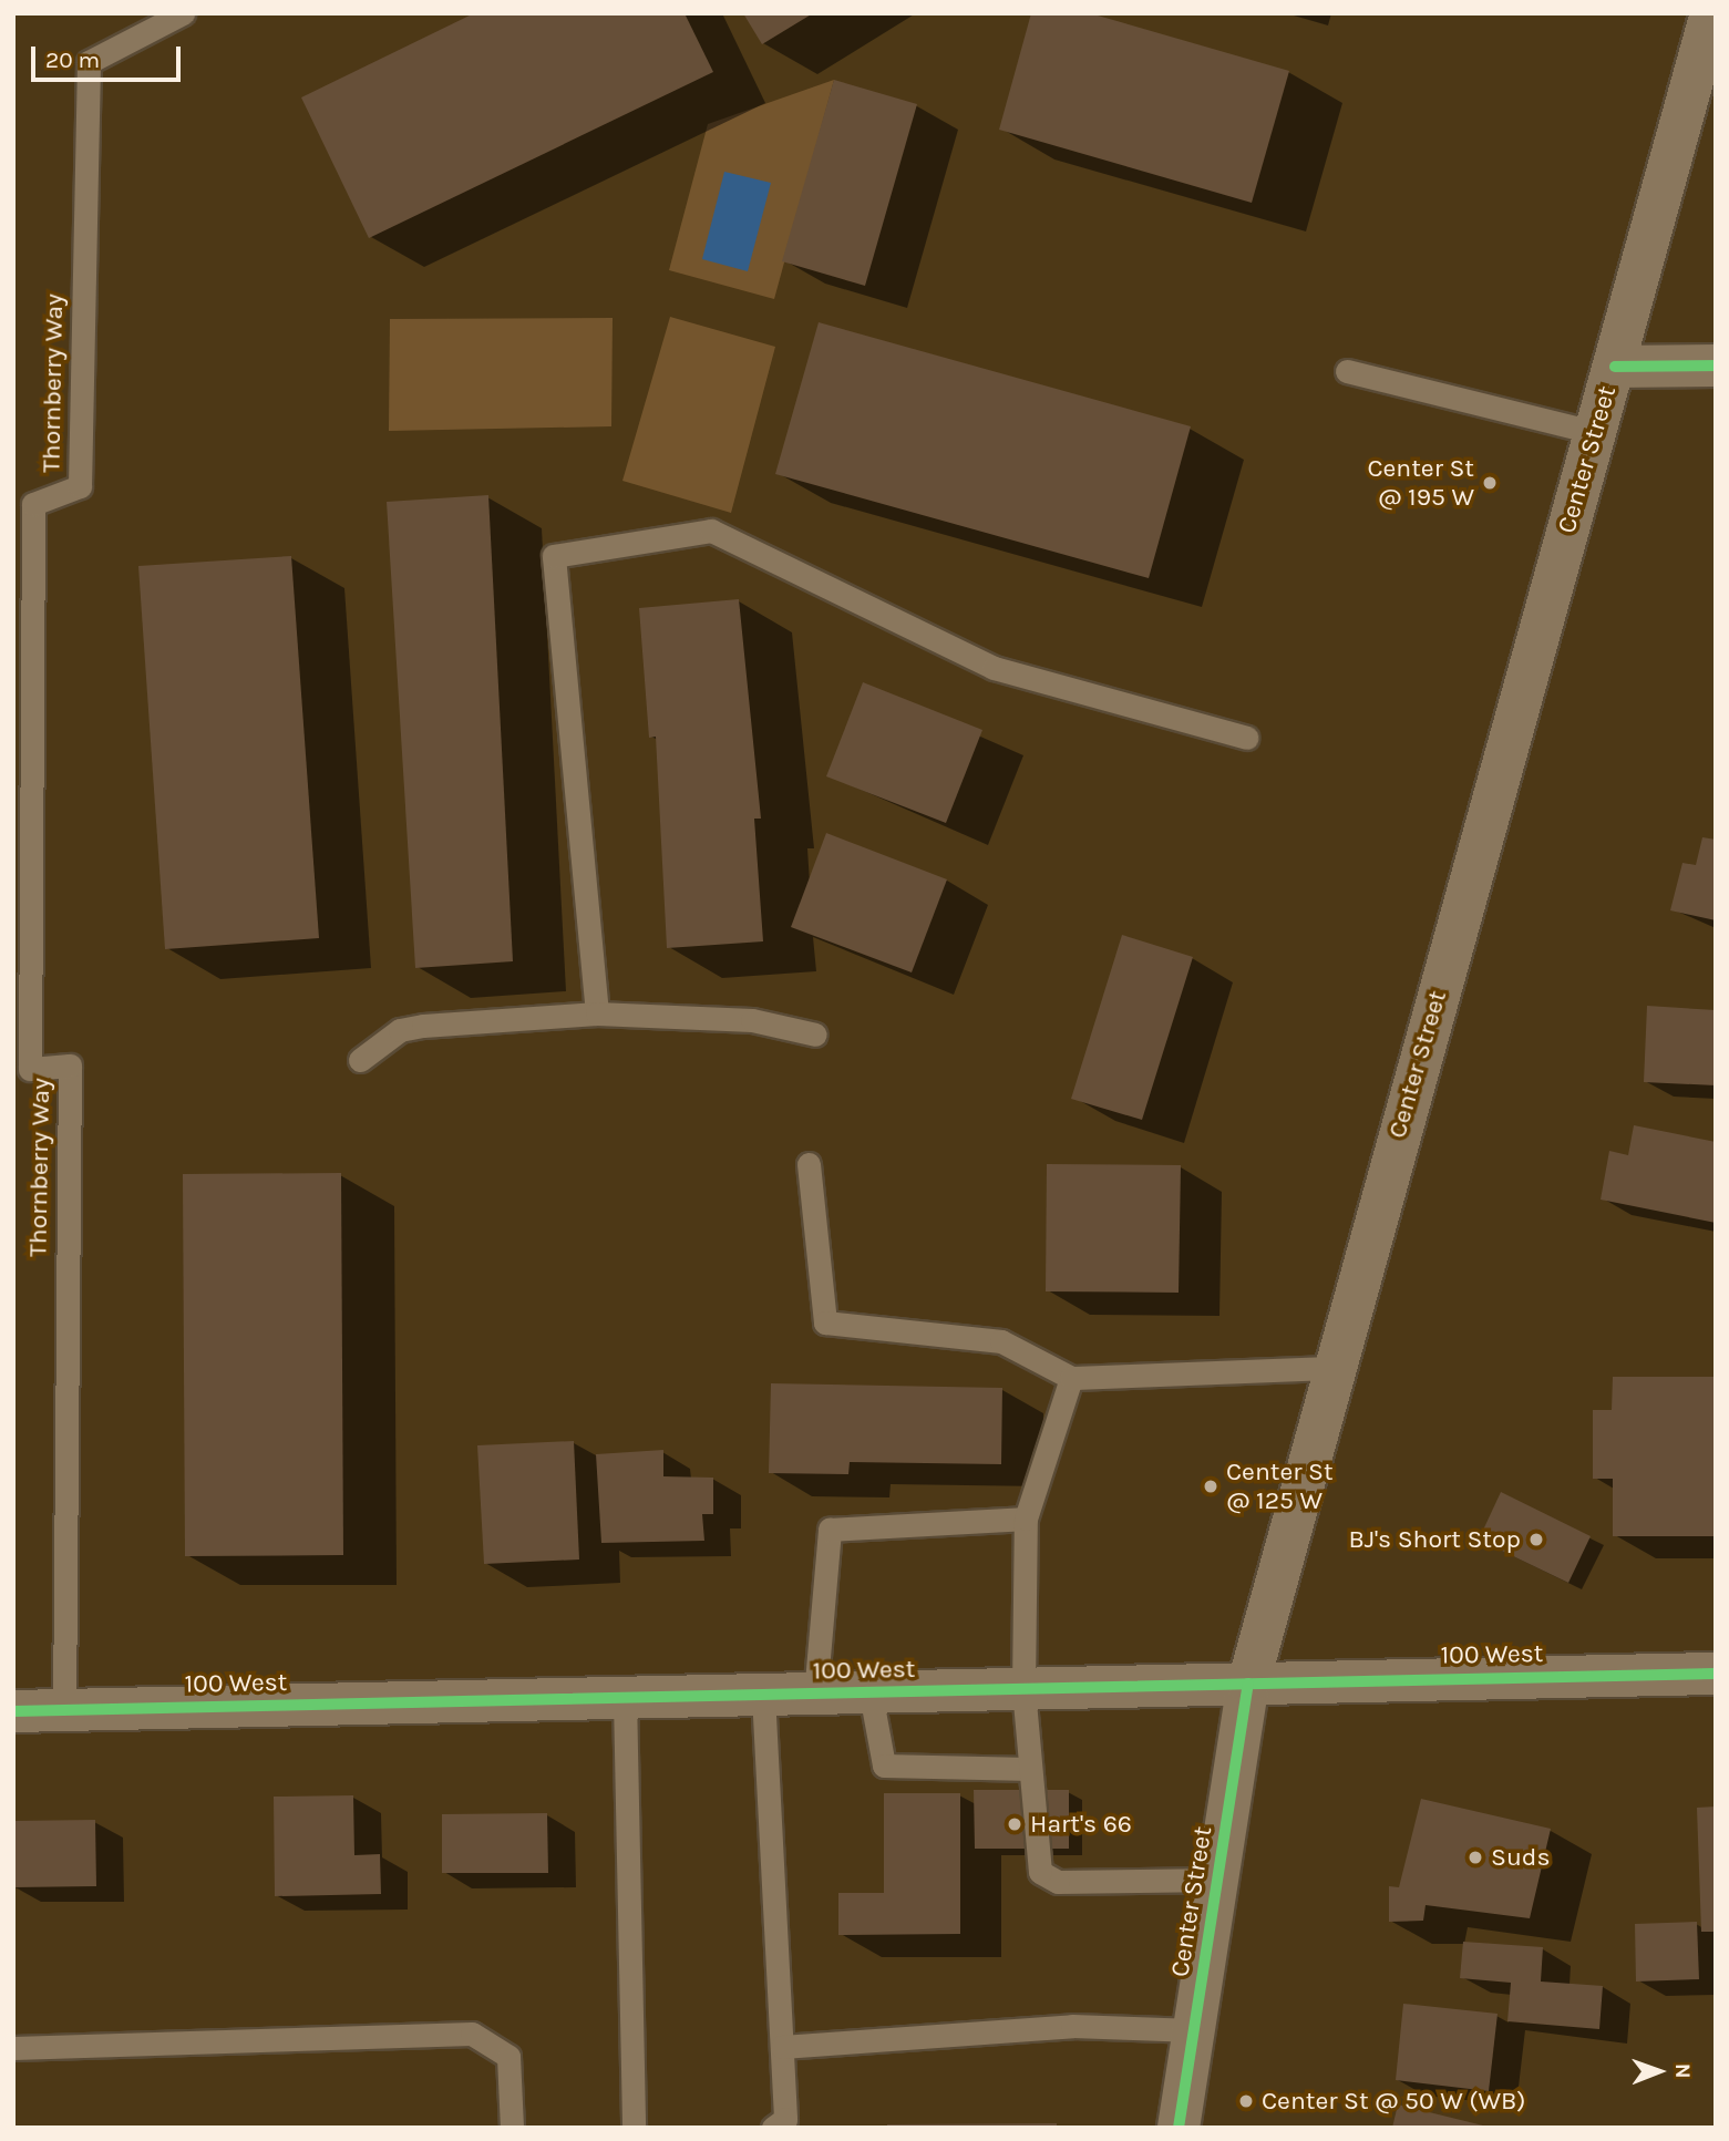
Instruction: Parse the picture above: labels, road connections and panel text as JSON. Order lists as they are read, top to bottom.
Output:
{
  "streets": {
    "main road": ["Center Street", "100 West"],
    "lane": ["Thornberry Way"]
  },
  "crossings": [
    ["Thornberry Way", "100 West"],
    ["Center Street", "100 West"]
  ],
  "places": [
    "Center St @ 195 W",
    "Center St @ 125 W",
    "BJ's Short Stop",
    "Hart's 66",
    "Suds",
    "Center St @ 50 W (WB)"
  ],
  "scale_bar": "20 m",
  "north": "right"
}
